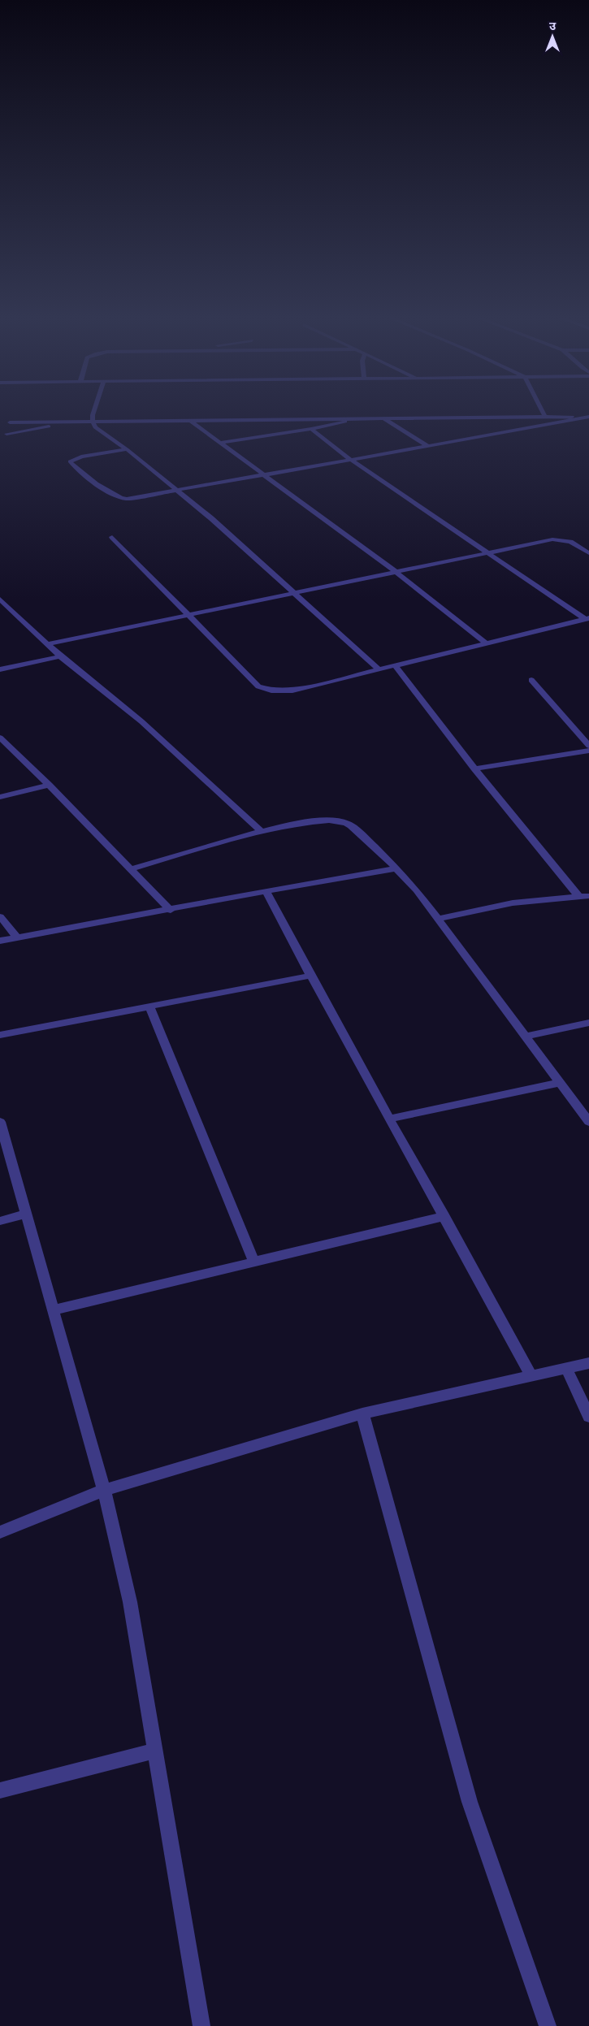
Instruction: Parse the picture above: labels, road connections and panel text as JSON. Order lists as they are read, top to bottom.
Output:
{
  "north": "top"
}
